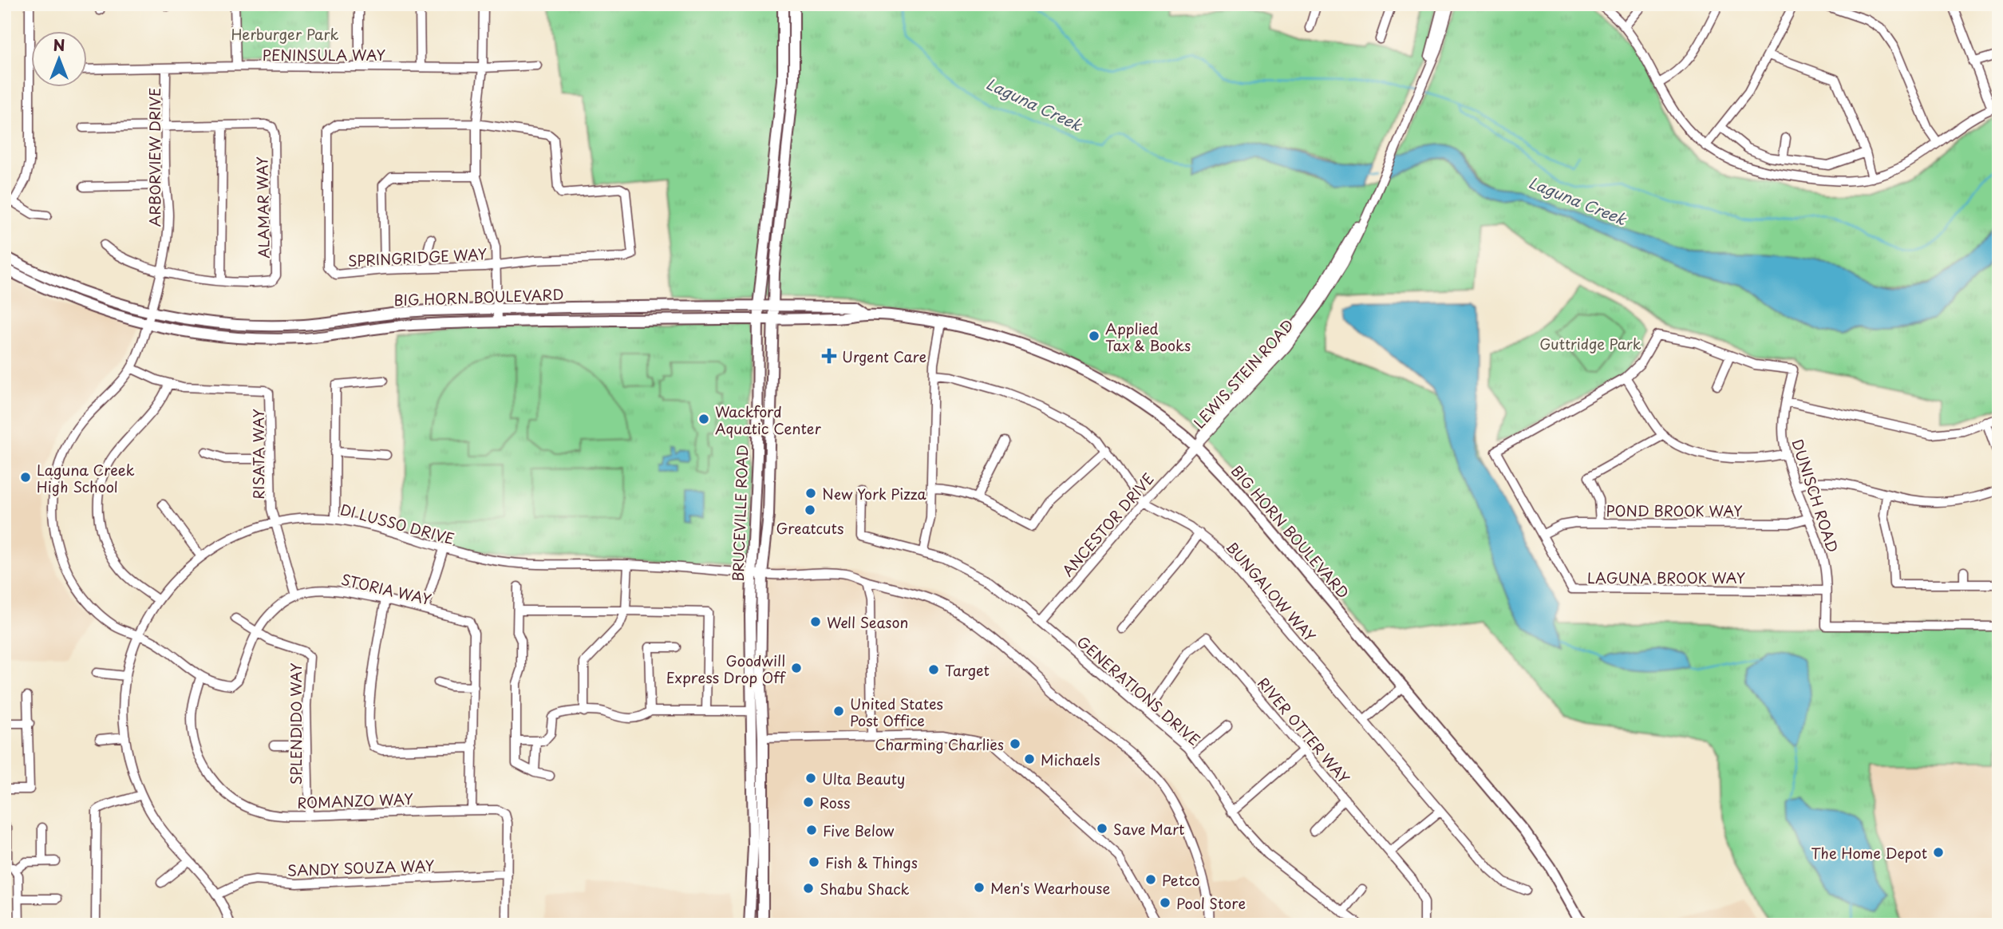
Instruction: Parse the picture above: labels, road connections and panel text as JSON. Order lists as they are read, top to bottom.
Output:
{
  "streets": {
    "main road": ["BIG HORN BOULEVARD", "BRUCEVILLE ROAD"],
    "street": [
      "PENINSULA WAY",
      "ARBORVIEW DRIVE",
      "ALAMAR WAY",
      "SPRINGRIDGE WAY",
      "LEWIS STEIN ROAD",
      "RISATA WAY",
      "DUNISCH ROAD",
      "POND BROOK WAY",
      "DI LUSSO DRIVE",
      "ANCESTOR DRIVE",
      "LAGUNA BROOK WAY",
      "STORIA WAY",
      "BUNGALOW WAY",
      "GENERATIONS DRIVE",
      "SPLENDIDO WAY",
      "RIVER OTTER WAY",
      "ROMANZO WAY",
      "SANDY SOUZA WAY"
    ]
  },
  "crossings": [
    ["PENINSULA WAY", "ARBORVIEW DRIVE"],
    ["ARBORVIEW DRIVE", "ALAMAR WAY"],
    ["ARBORVIEW DRIVE", "BIG HORN BOULEVARD"],
    ["ARBORVIEW DRIVE", "RISATA WAY"],
    ["ARBORVIEW DRIVE", "STORIA WAY"],
    ["BIG HORN BOULEVARD", "LEWIS STEIN ROAD"],
    ["BIG HORN BOULEVARD", "BRUCEVILLE ROAD"],
    ["BIG HORN BOULEVARD", "ANCESTOR DRIVE"],
    ["LEWIS STEIN ROAD", "ANCESTOR DRIVE"],
    ["RISATA WAY", "DI LUSSO DRIVE"],
    ["RISATA WAY", "STORIA WAY"],
    ["DUNISCH ROAD", "POND BROOK WAY"],
    ["DUNISCH ROAD", "LAGUNA BROOK WAY"],
    ["POND BROOK WAY", "LAGUNA BROOK WAY"],
    ["BRUCEVILLE ROAD", "DI LUSSO DRIVE"],
    ["DI LUSSO DRIVE", "STORIA WAY"],
    ["DI LUSSO DRIVE", "SANDY SOUZA WAY"],
    ["ANCESTOR DRIVE", "BUNGALOW WAY"],
    ["ANCESTOR DRIVE", "GENERATIONS DRIVE"],
    ["STORIA WAY", "SPLENDIDO WAY"],
    ["STORIA WAY", "ROMANZO WAY"],
    ["GENERATIONS DRIVE", "RIVER OTTER WAY"],
    ["SPLENDIDO WAY", "ROMANZO WAY"],
    ["ROMANZO WAY", "SANDY SOUZA WAY"]
  ],
  "water": ["Laguna Creek"],
  "parks": ["Herburger Park", "Guttridge Park"],
  "places": {
    "other": [
      "Applied Tax & Books",
      "Wackford Aquatic Center",
      "Laguna Creek High School",
      "New York Pizza",
      "Greatcuts",
      "Well Season",
      "Goodwill Express Drop Off",
      "Target",
      "United States Post Office",
      "Charming Charlies",
      "Michaels",
      "Ulta Beauty",
      "Ross",
      "Save Mart",
      "Five Below",
      "The Home Depot",
      "Fish & Things",
      "Petco",
      "Men's Wearhouse",
      "Shabu Shack",
      "Pool Store"
    ],
    "health": ["Urgent Care"]
  },
  "north": "top"
}
